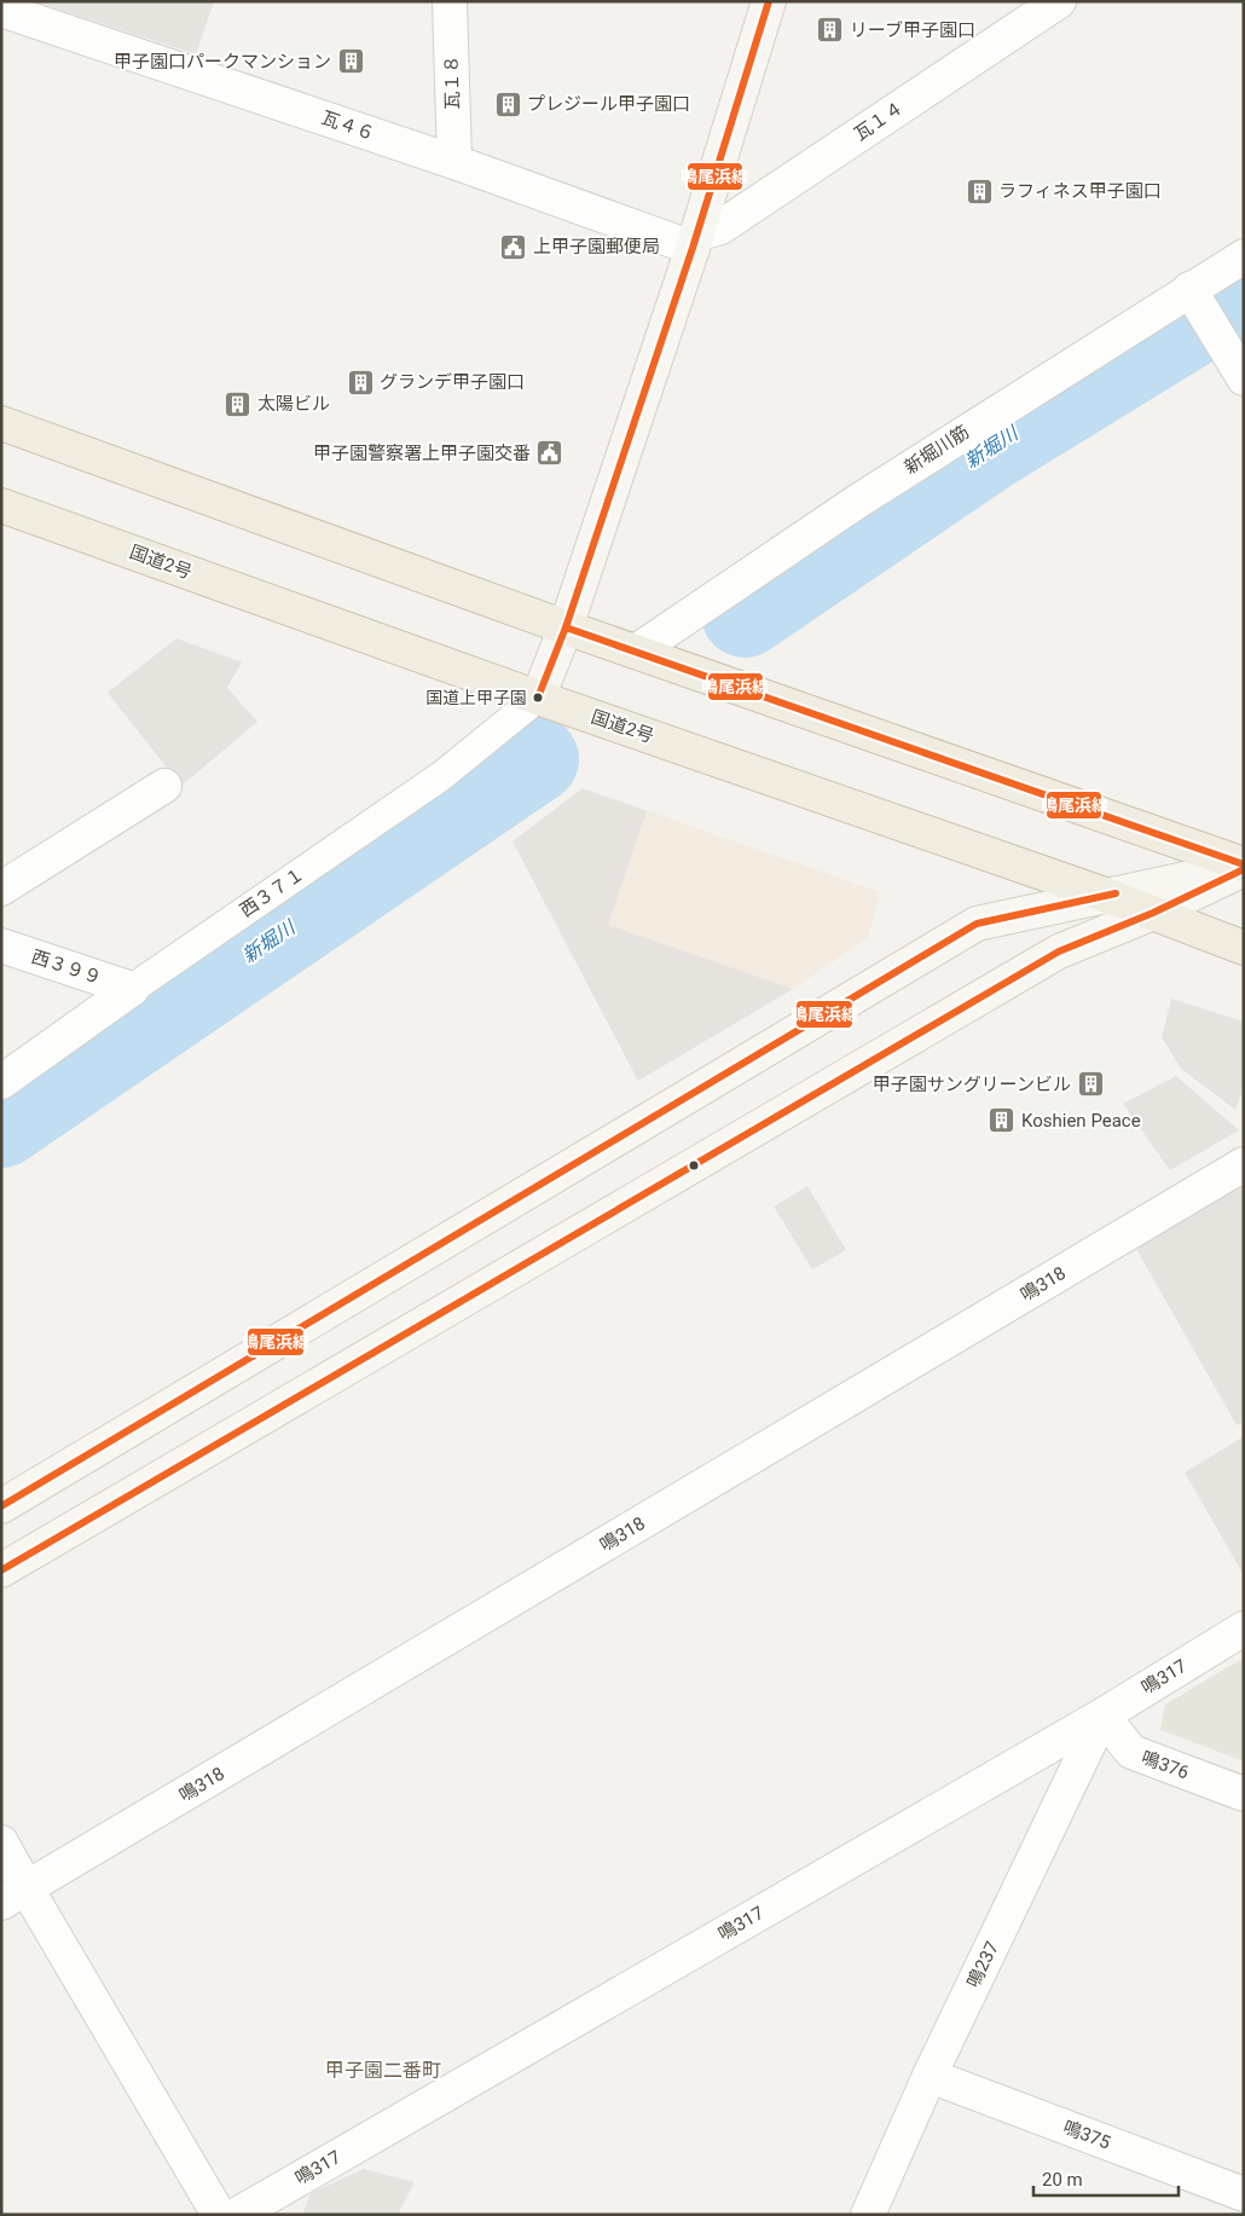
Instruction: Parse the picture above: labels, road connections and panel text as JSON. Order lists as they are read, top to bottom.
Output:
{
  "streets": {
    "highway": ["国道2号"],
    "street": [
      "瓦１８",
      "瓦１４",
      "瓦４６",
      "新堀川筋",
      "西３７１",
      "西３９９",
      "鳴318",
      "鳴317",
      "鳴376",
      "鳴237",
      "鳴375"
    ]
  },
  "crossings": [
    ["瓦１８", "瓦４６"],
    ["瓦１４", "瓦４６"],
    ["国道2号", "西３７１"],
    ["西３７１", "西３９９"],
    ["鳴317", "鳴376"],
    ["鳴317", "鳴237"],
    ["鳴376", "鳴237"],
    ["鳴237", "鳴375"]
  ],
  "districts": ["甲子園二番町"],
  "water": ["新堀川"],
  "places": {
    "building": [
      "リーブ甲子園口",
      "甲子園口パークマンション",
      "プレジール甲子園口",
      "ラフィネス甲子園口",
      "グランデ甲子園口",
      "太陽ビル",
      "甲子園サングリーンビル",
      "Koshien Peace"
    ],
    "public building": ["上甲子園郵便局", "甲子園警察署上甲子園交番"],
    "other": ["国道上甲子園"]
  },
  "lines": ["transit line 鳴尾浜線"],
  "scale_bar": "20 m"
}
